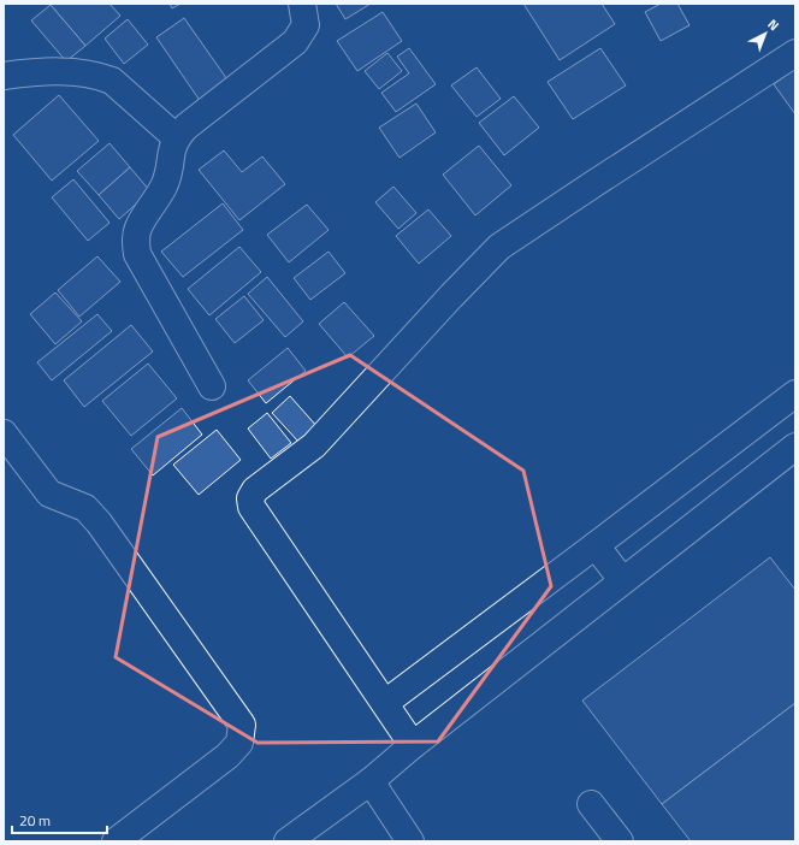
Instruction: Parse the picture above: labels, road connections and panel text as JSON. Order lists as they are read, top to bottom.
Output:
{
  "scale_bar": "20 m",
  "north": "top right"
}
